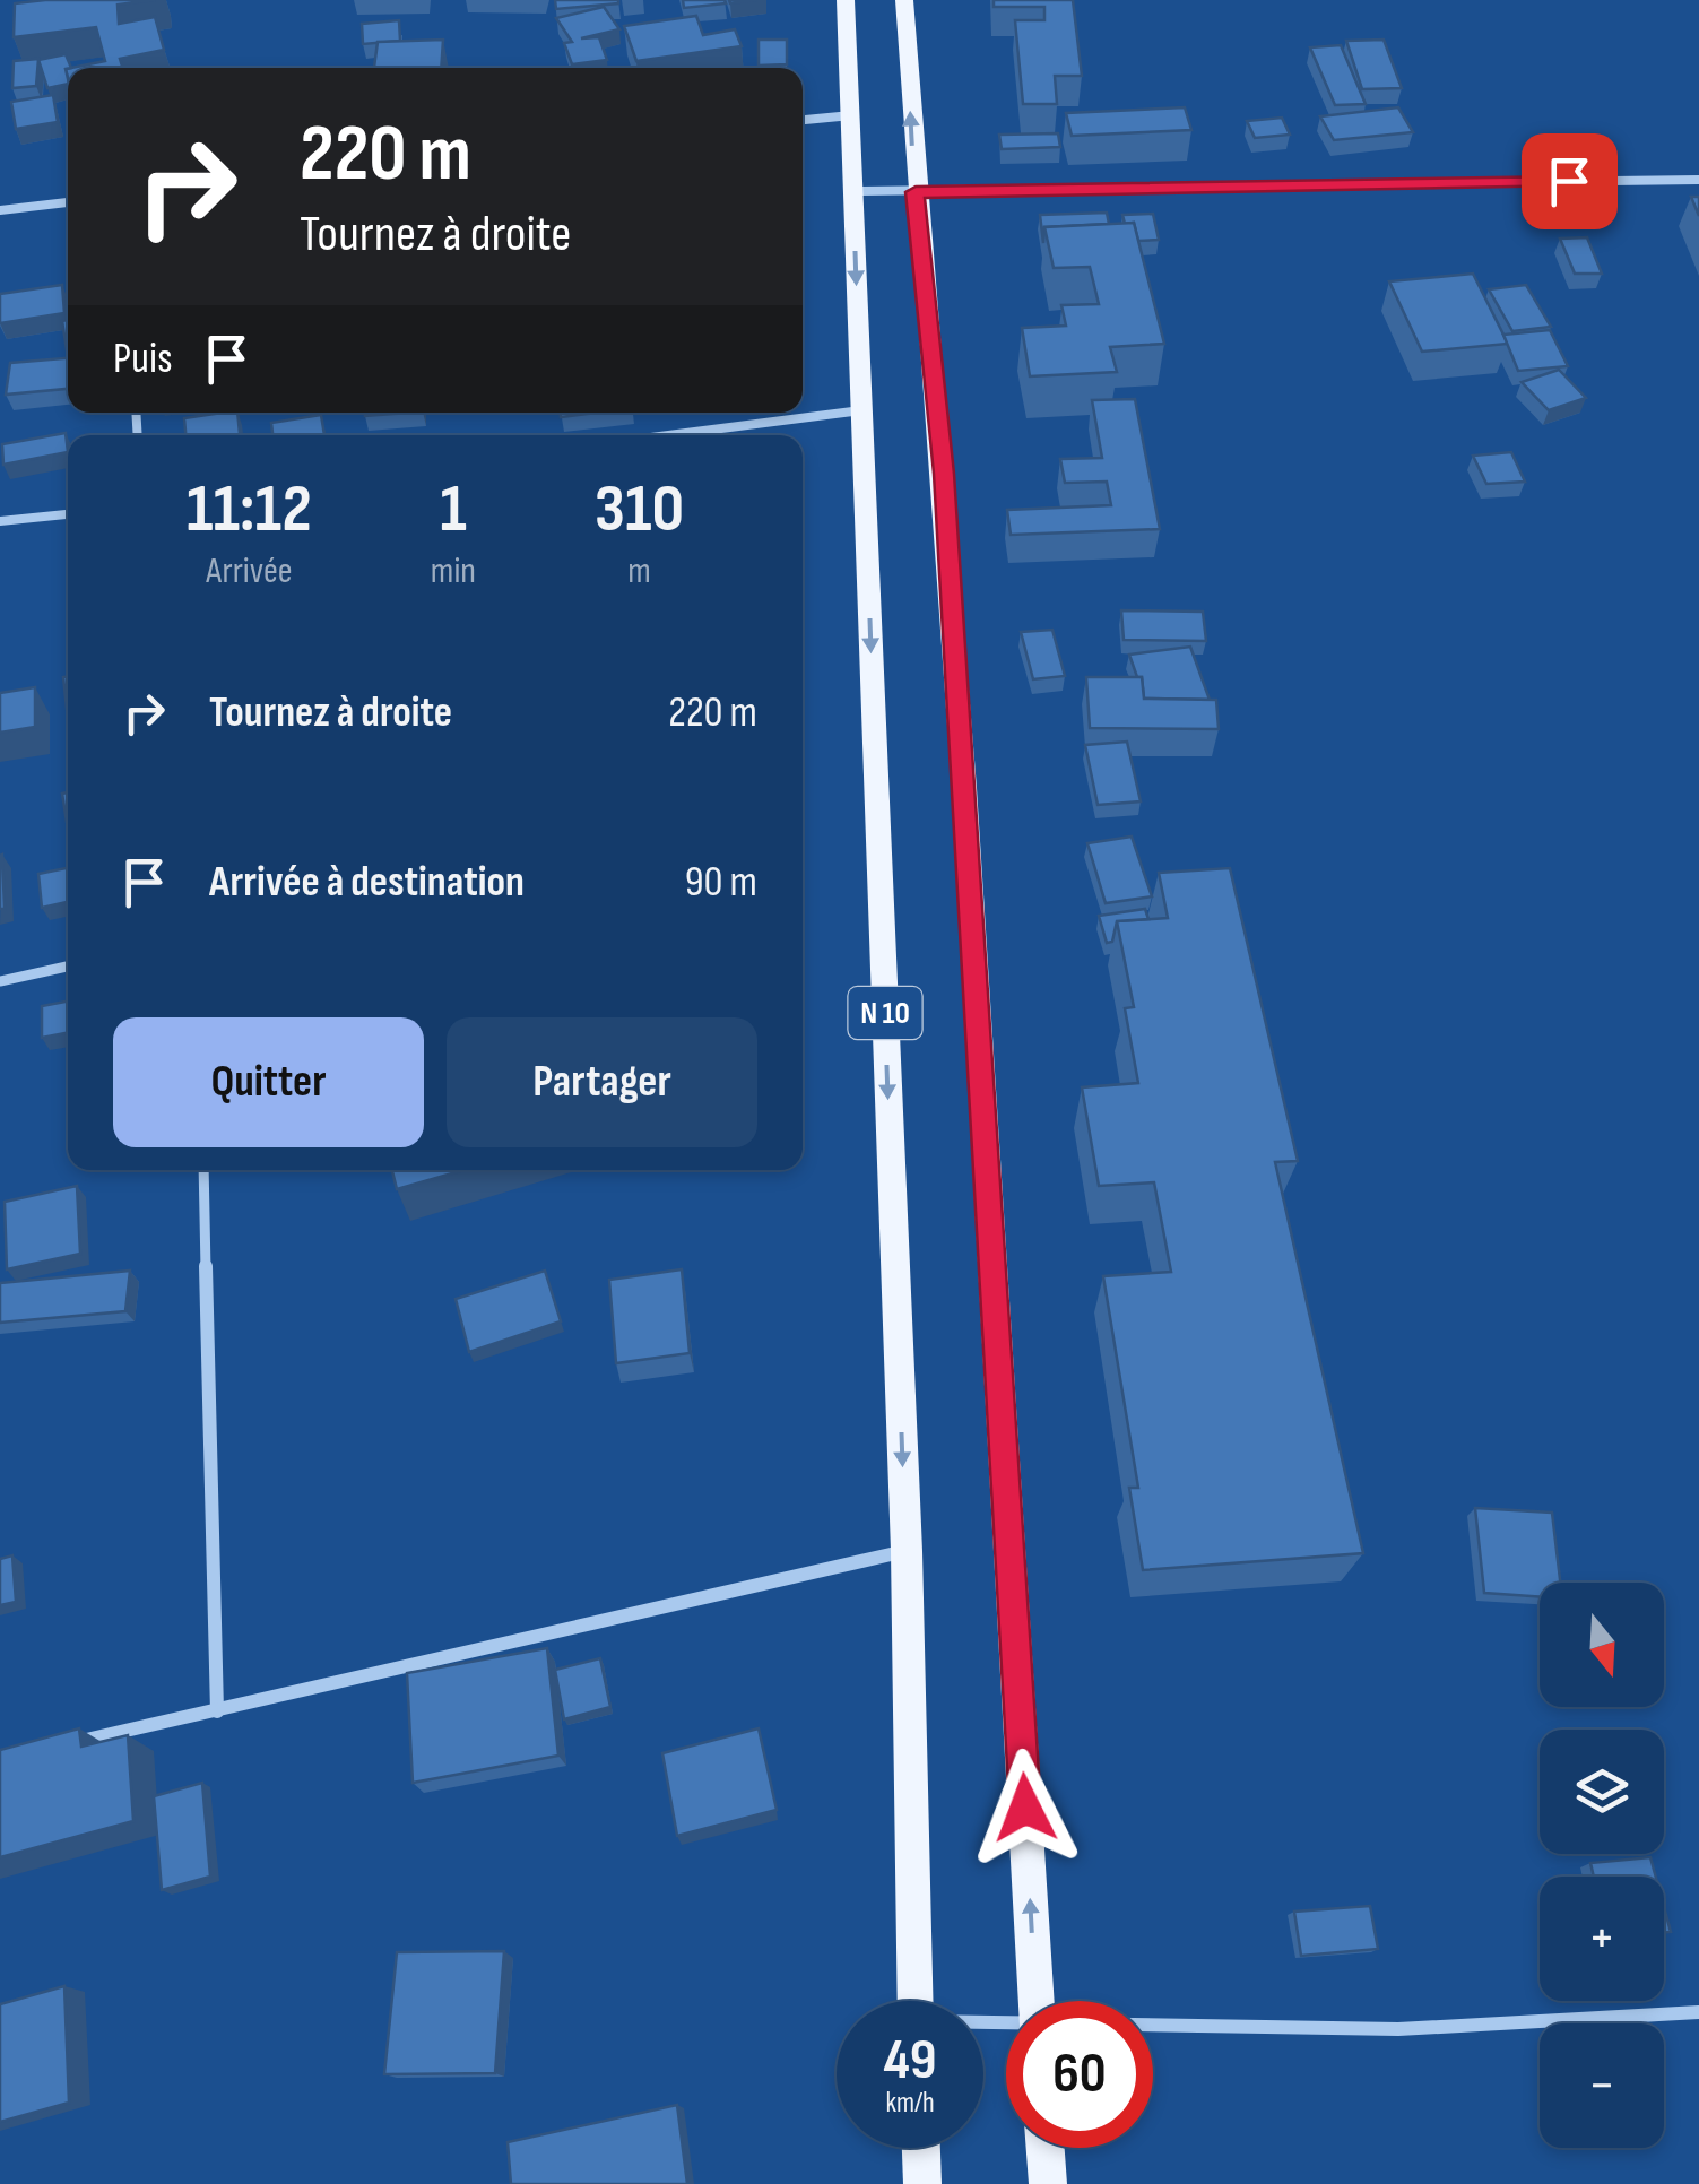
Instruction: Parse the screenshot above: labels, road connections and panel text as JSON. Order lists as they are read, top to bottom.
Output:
{
  "streets": {
    "main road": ["N 10"]
  },
  "north": "bottom",
  "page": {
    "turn": ["220 m", "Tournez à droite"],
    "then": "Puis",
    "eta": [
      "11:12",
      "Arrivée",
      "1",
      "min",
      "310",
      "m"
    ],
    "list": [
      {
        "name": "Tournez à droite",
        "value": "220 m"
      },
      {
        "name": "Arrivée à destination",
        "value": "90 m"
      }
    ],
    "buttons": ["Quitter", "Partager"],
    "map_buttons": ["+", "−"],
    "speed": "49 km/h",
    "limit": "60"
  }
}
